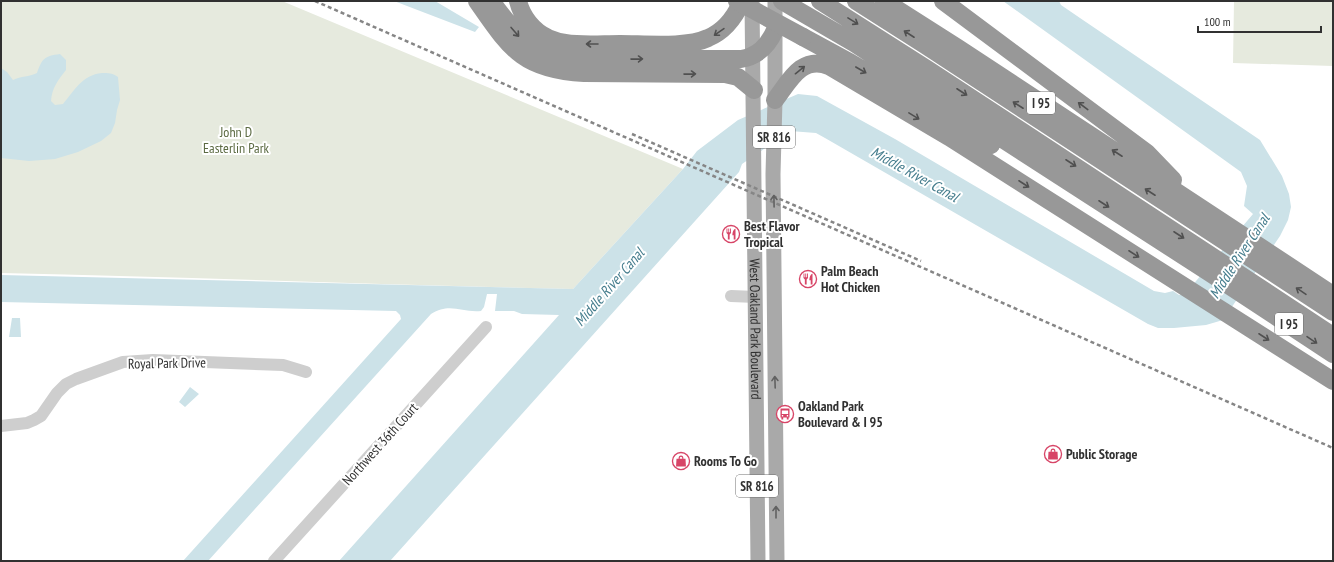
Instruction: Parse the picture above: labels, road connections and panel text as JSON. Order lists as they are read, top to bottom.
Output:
{
  "streets": {
    "highway": ["I 95"],
    "main road": ["SR 816", "West Oakland Park Boulevard"],
    "street": ["Royal Park Drive", "Northwest 36th Court"]
  },
  "water": ["Middle River Canal"],
  "parks": ["John D Easterlin Park"],
  "places": {
    "restaurant": ["Best Flavor Tropical", "Palm Beach Hot Chicken"],
    "bus stop": ["Oakland Park Boulevard & I 95"],
    "shop": ["Public Storage", "Rooms To Go"]
  },
  "scale_bar": "100 m"
}
